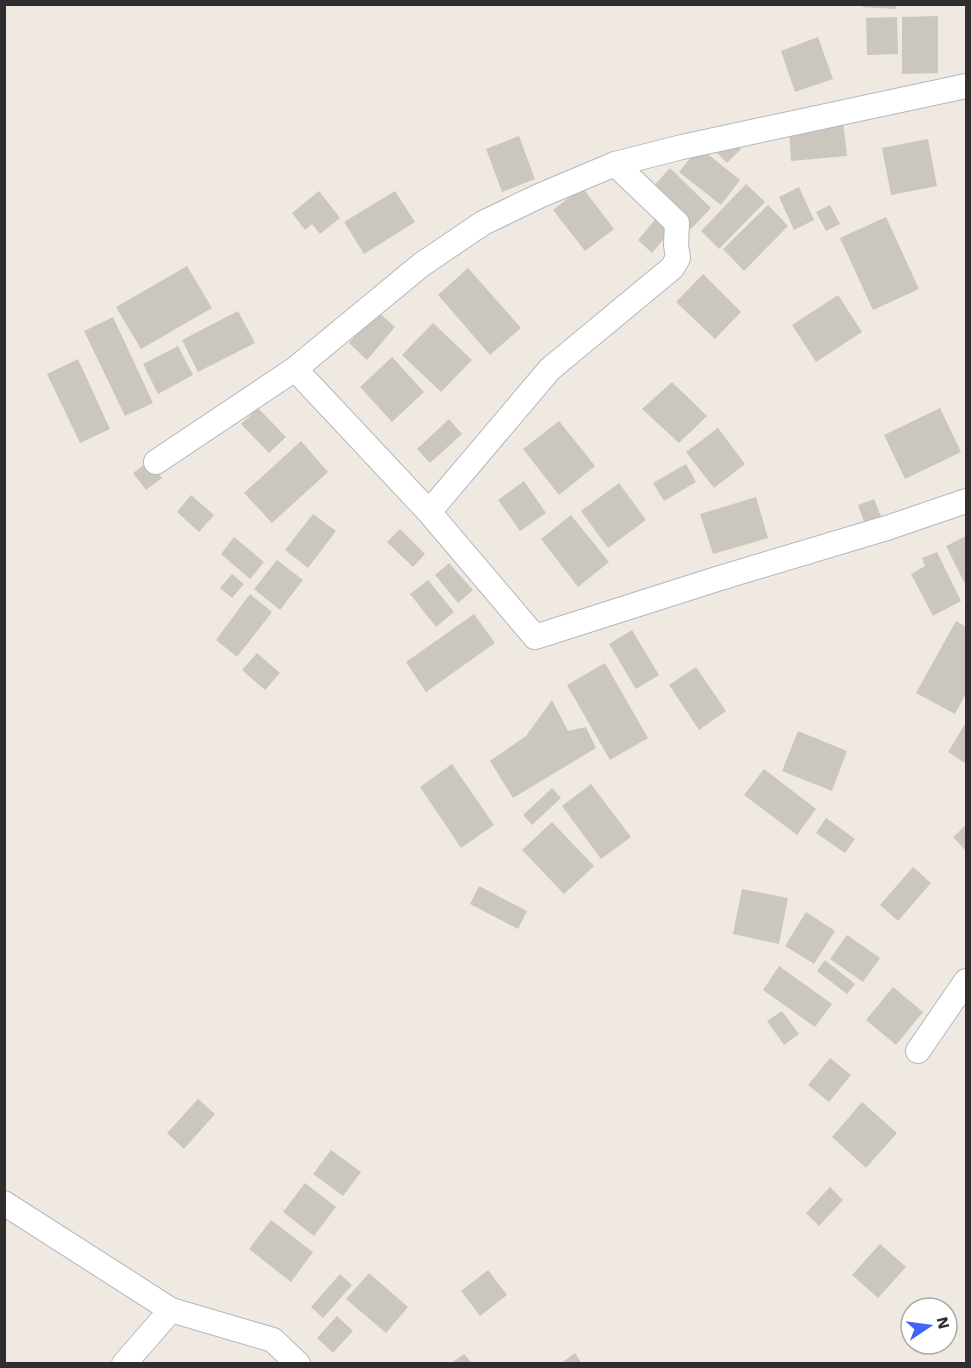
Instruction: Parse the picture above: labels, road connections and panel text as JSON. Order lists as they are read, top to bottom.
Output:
{
  "north": "right"
}
